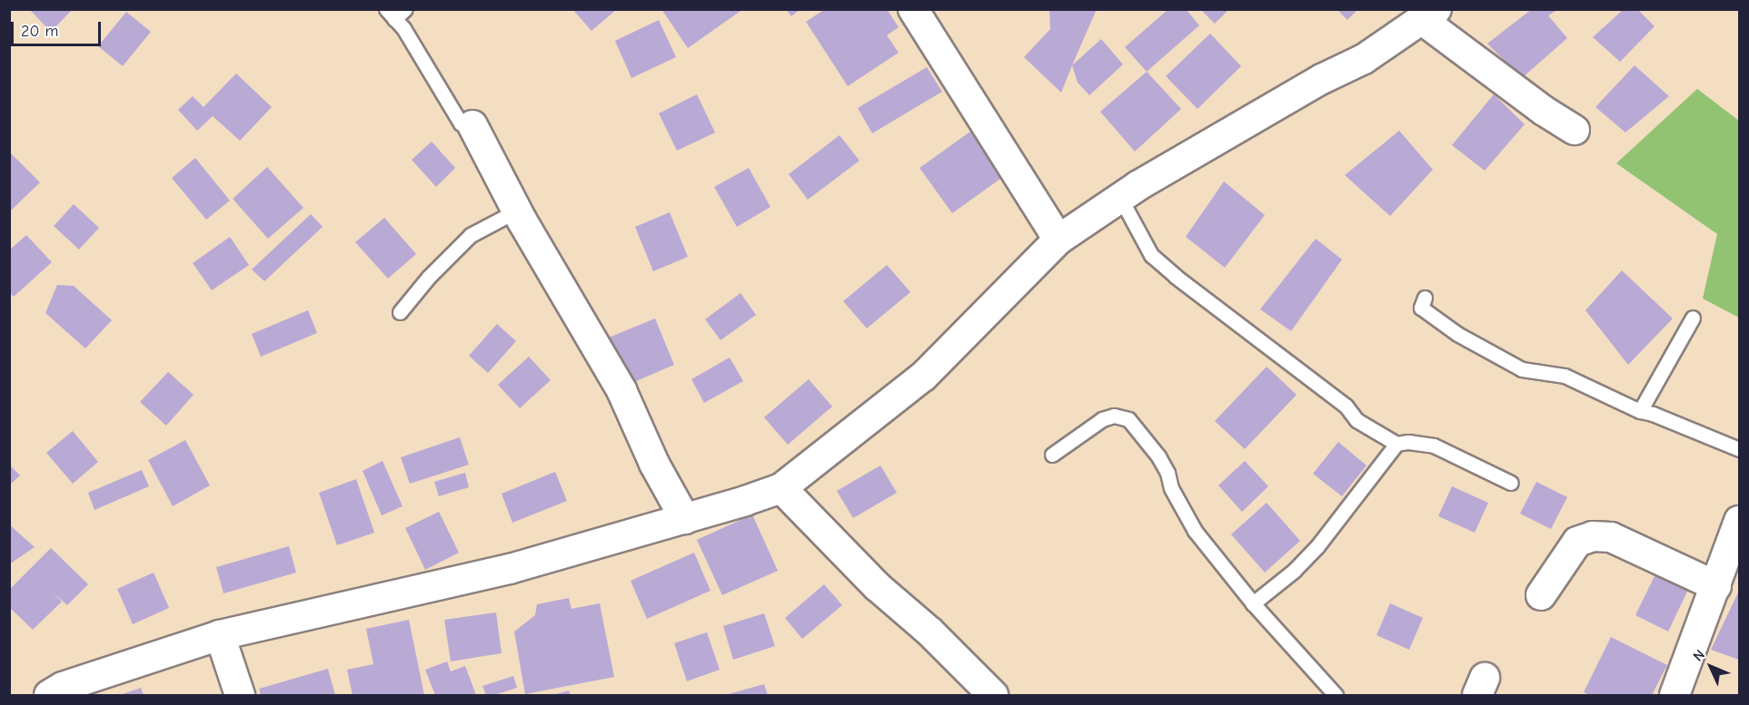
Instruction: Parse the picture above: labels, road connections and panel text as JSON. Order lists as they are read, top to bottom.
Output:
{
  "scale_bar": "20 m",
  "north": "top left"
}
